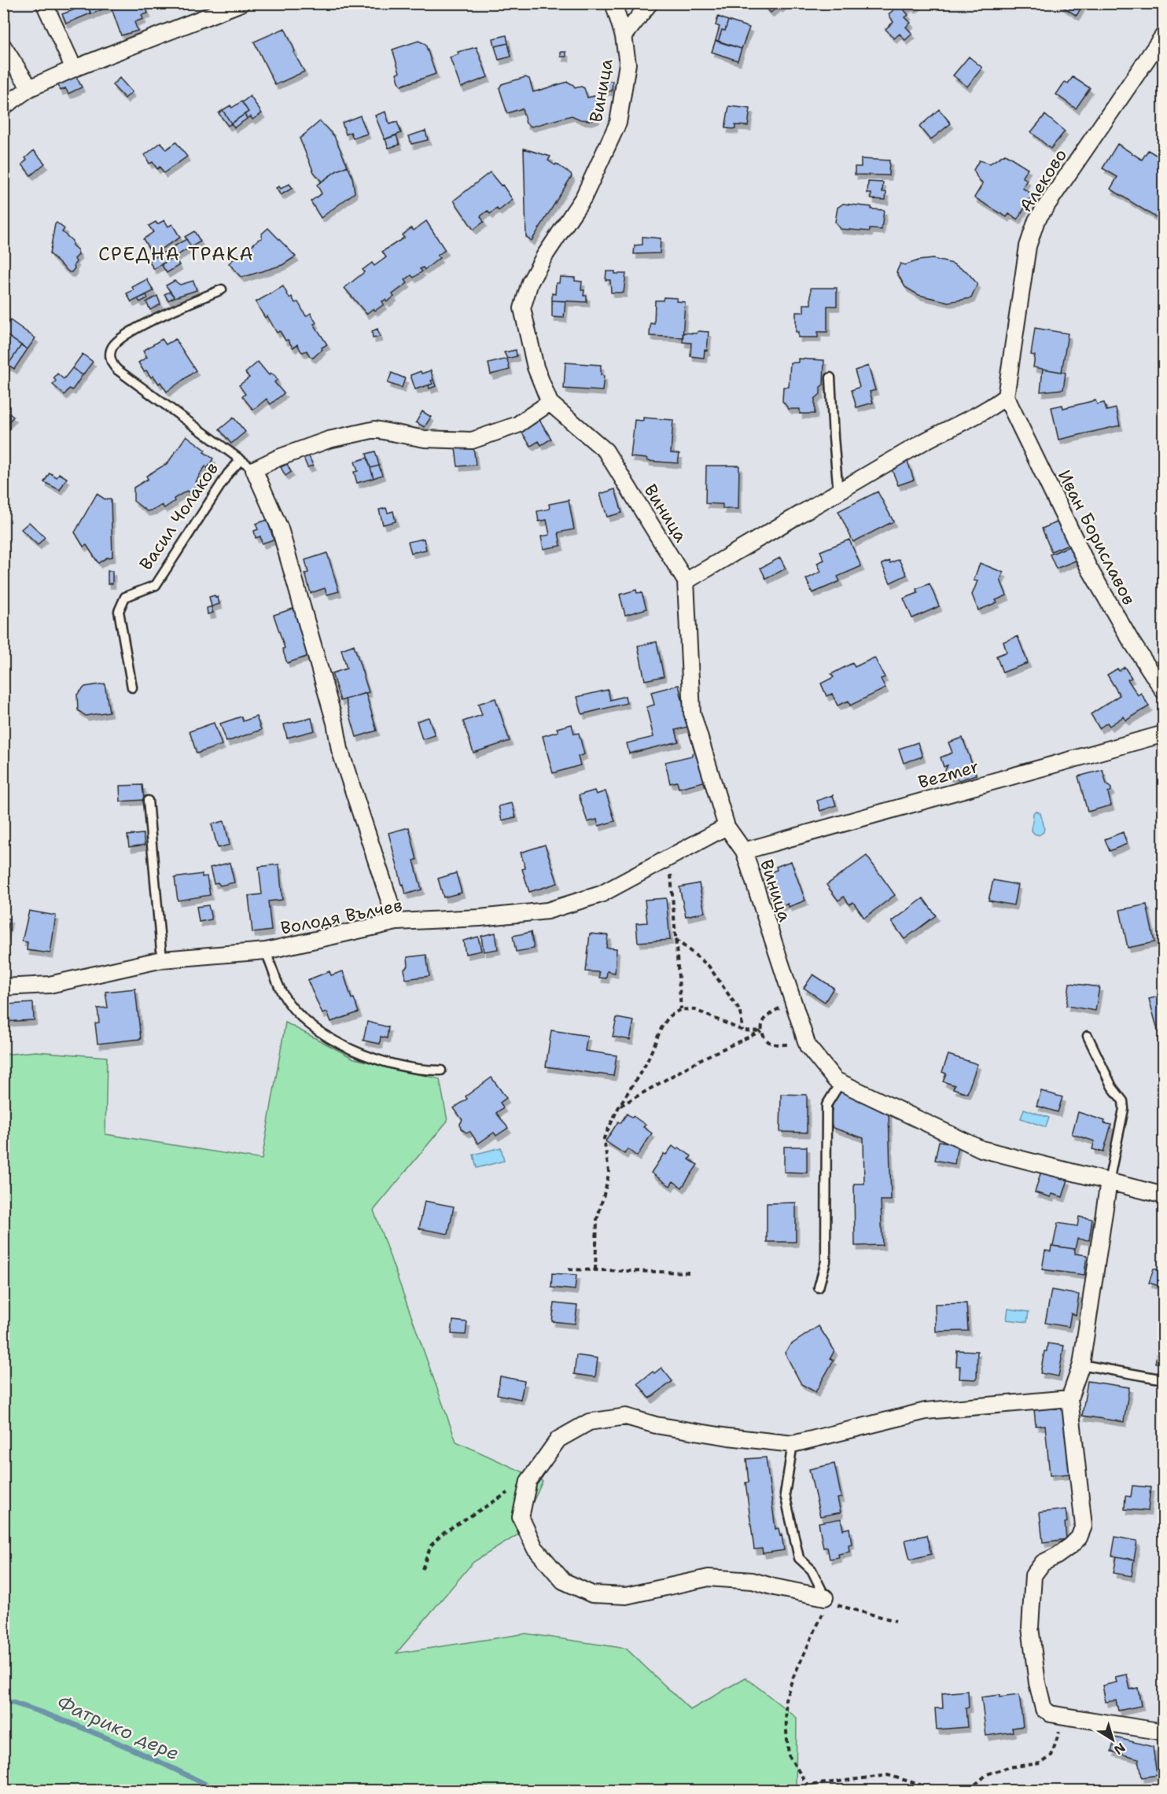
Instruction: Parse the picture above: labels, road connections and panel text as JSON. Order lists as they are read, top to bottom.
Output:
{
  "streets": {
    "street": [
      "Виница",
      "Алеково",
      "Иван Бориславов",
      "Bezmer",
      "Володя Вълчев"
    ],
    "lane": ["Васил Чолаков"]
  },
  "crossings": [
    ["Виница", "Bezmer"],
    ["Виница", "Володя Вълчев"],
    ["Алеково", "Иван Бориславов"]
  ],
  "districts": ["СРЕДНА ТРАКА"],
  "water": ["Фатрико дере"],
  "north": "bottom right"
}
